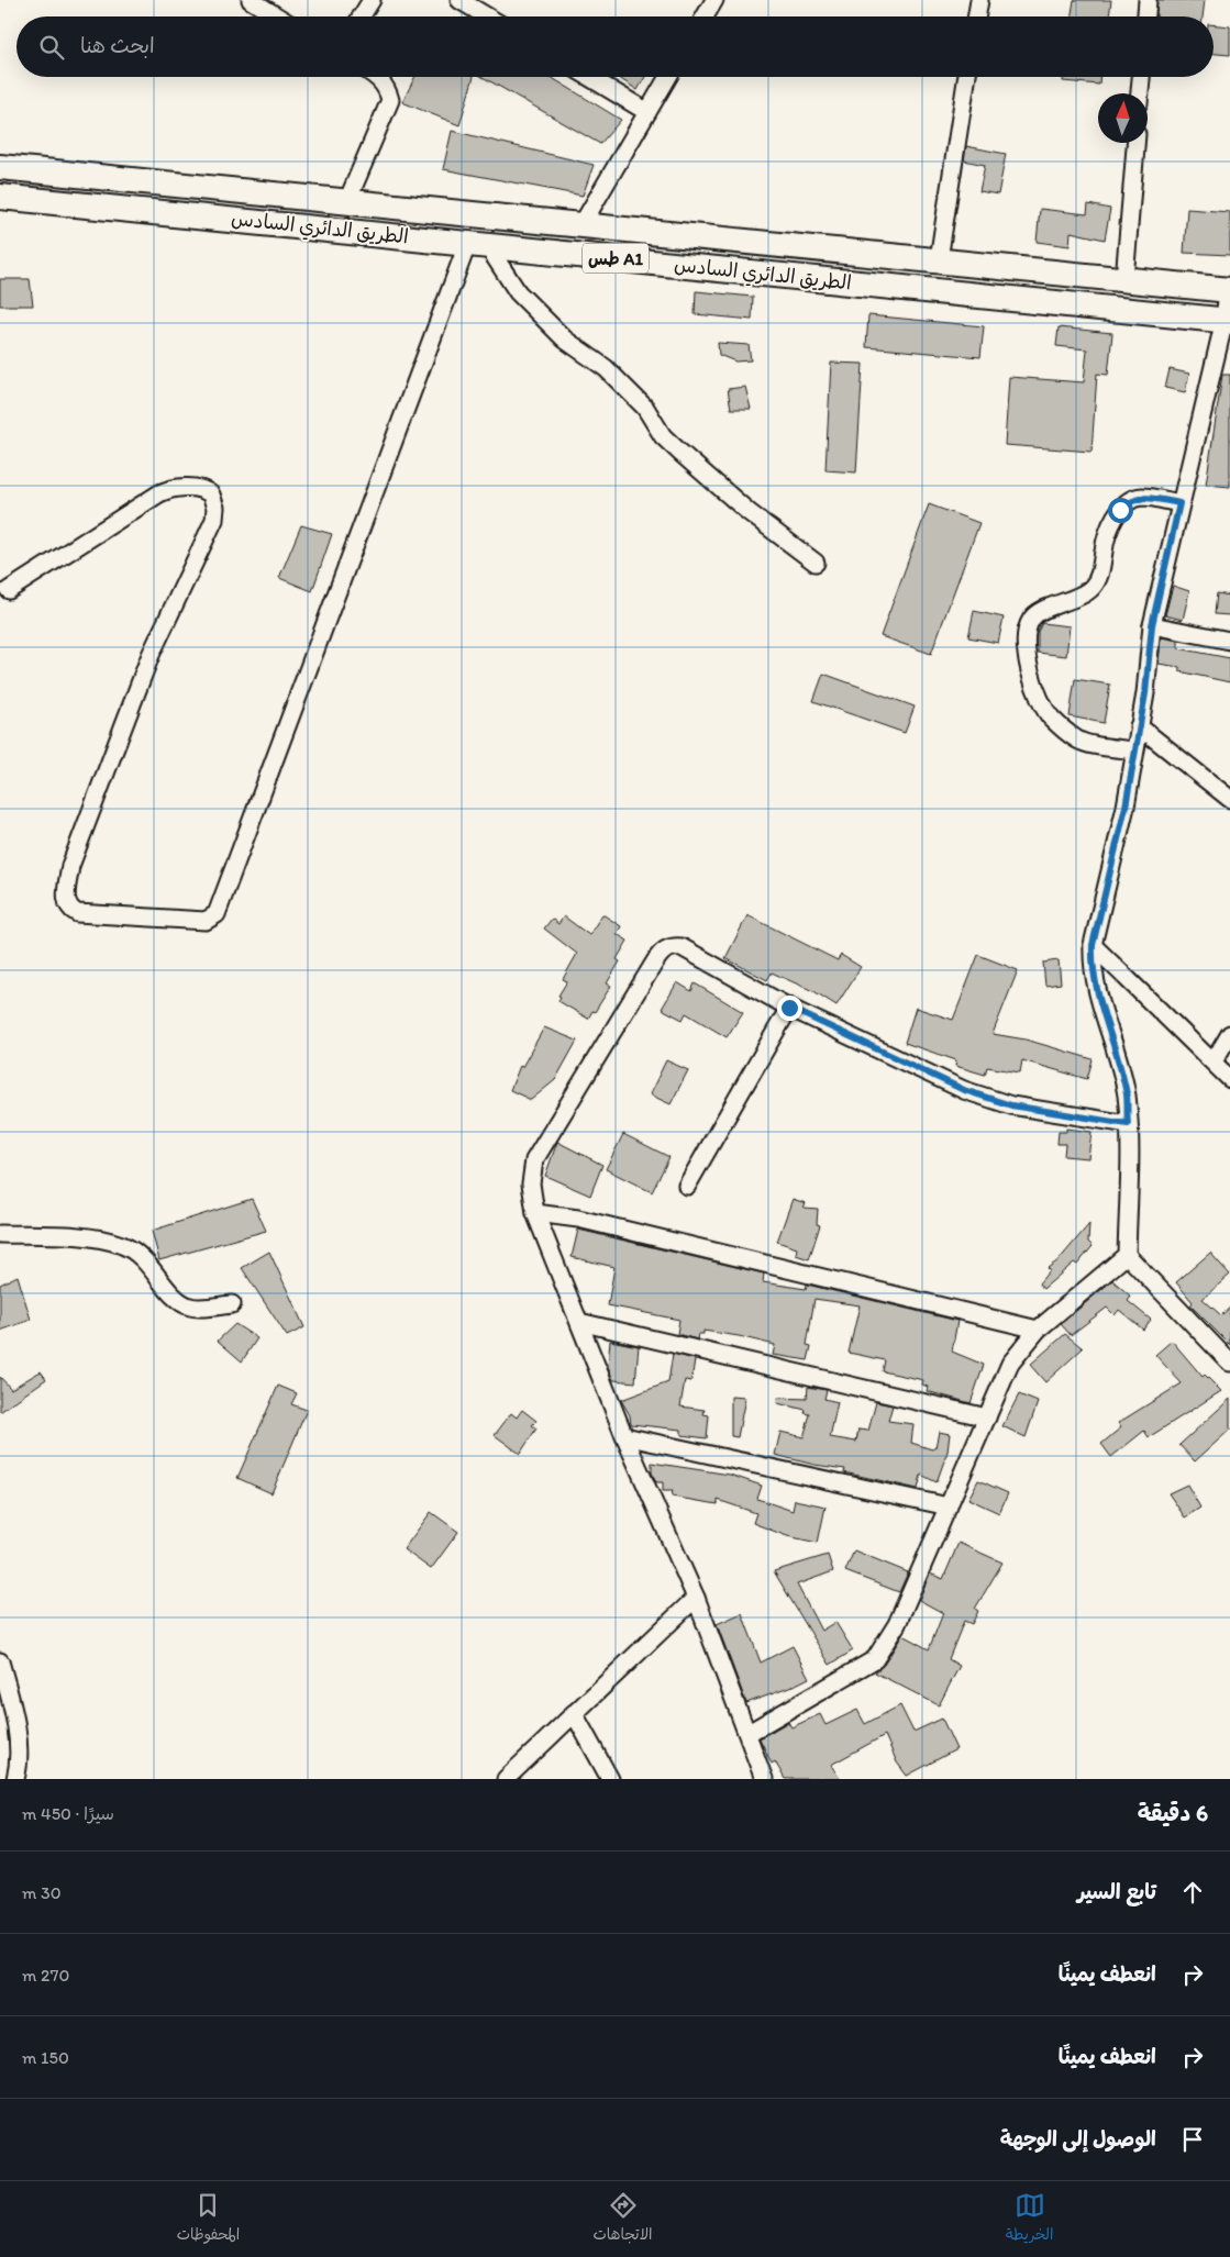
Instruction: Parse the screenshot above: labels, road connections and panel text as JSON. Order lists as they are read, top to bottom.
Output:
{
  "streets": {
    "highway": ["الطريق الدائري السادس", "طس A1"]
  },
  "north": "top",
  "page": {
    "search": "ابحث هنا",
    "heading": ["6 دقيقة", "سيرًا · 450 m"],
    "list": [
      ["تابع السير", "30 m"],
      ["انعطف يمينًا", "270 m"],
      ["انعطف يمينًا", "150 m"],
      "الوصول إلى الوجهة"
    ],
    "nav": ["الخريطة", "الاتجاهات", "المحفوظات"]
  }
}
